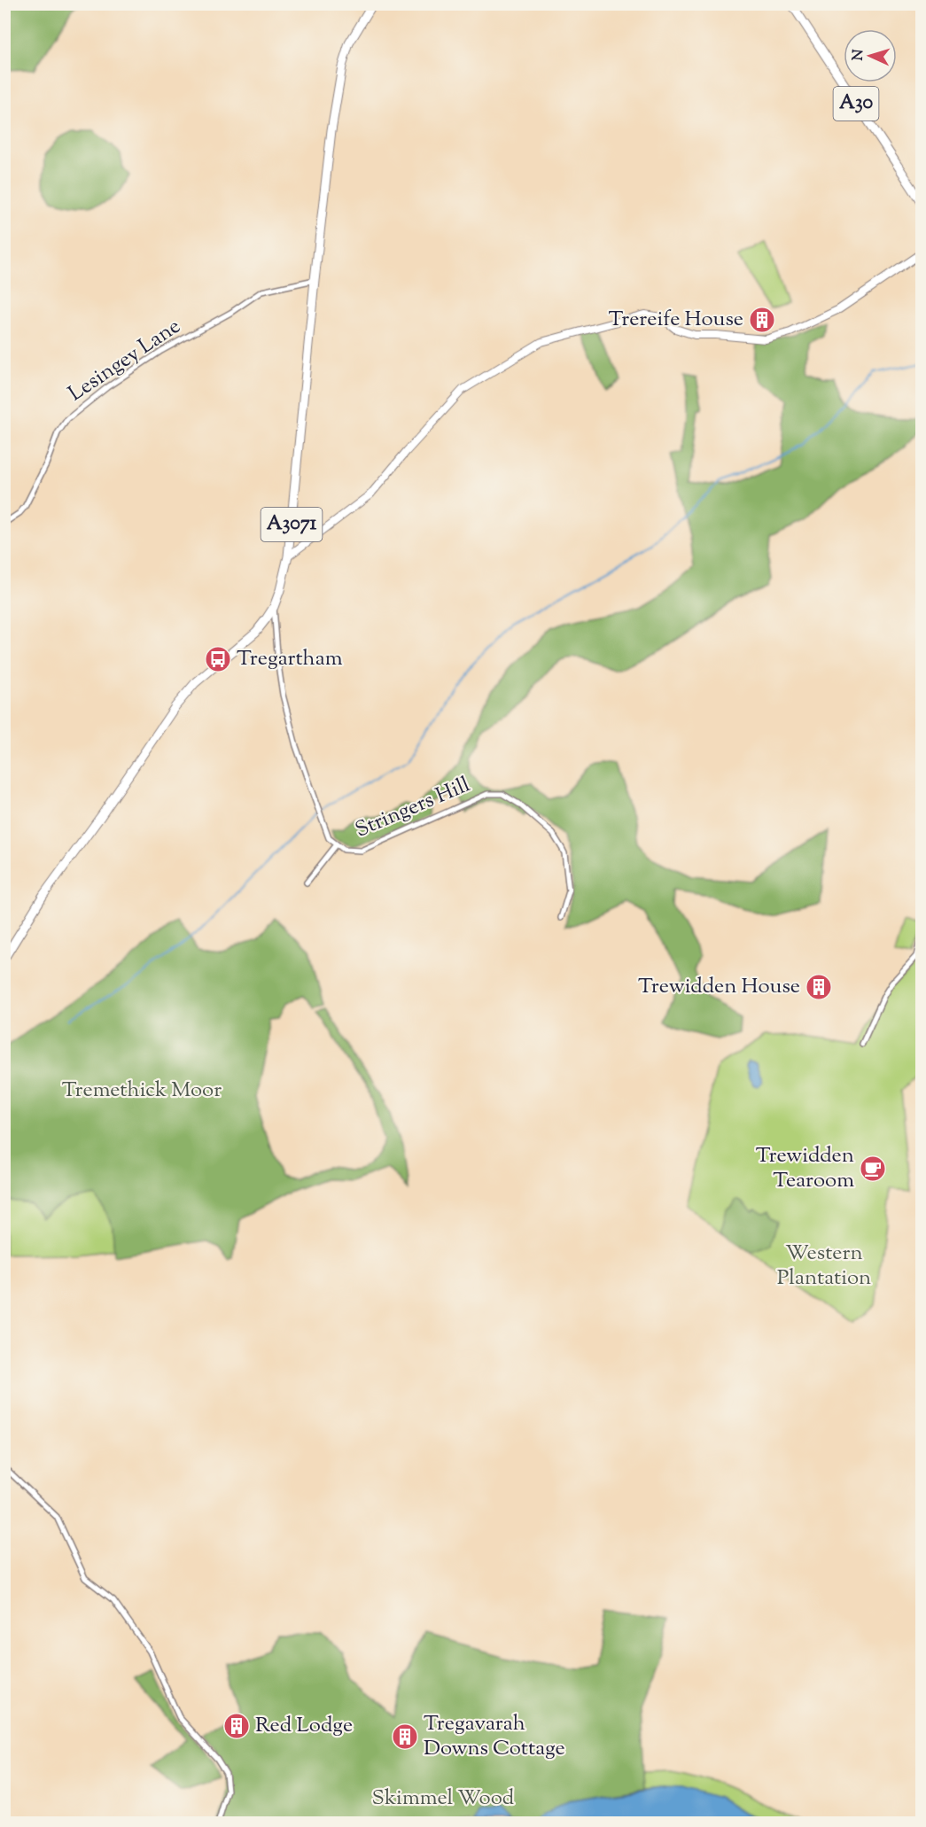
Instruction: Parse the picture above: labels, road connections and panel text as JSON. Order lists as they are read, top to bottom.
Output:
{
  "streets": {
    "main road": ["A30", "A3071"],
    "street": ["Lesingey Lane", "Stringers Hill"]
  },
  "crossings": [
    ["Lesingey Lane", "A3071"],
    ["A3071", "Stringers Hill"]
  ],
  "parks": ["Tremethick Moor", "Western Plantation", "Skimmel Wood"],
  "places": {
    "building": [
      "Trereife House",
      "Trewidden House",
      "Red Lodge",
      "Tregavarah Downs Cottage"
    ],
    "bus stop": ["Tregartham"],
    "cafe": ["Trewidden Tearoom"]
  },
  "north": "left"
}
